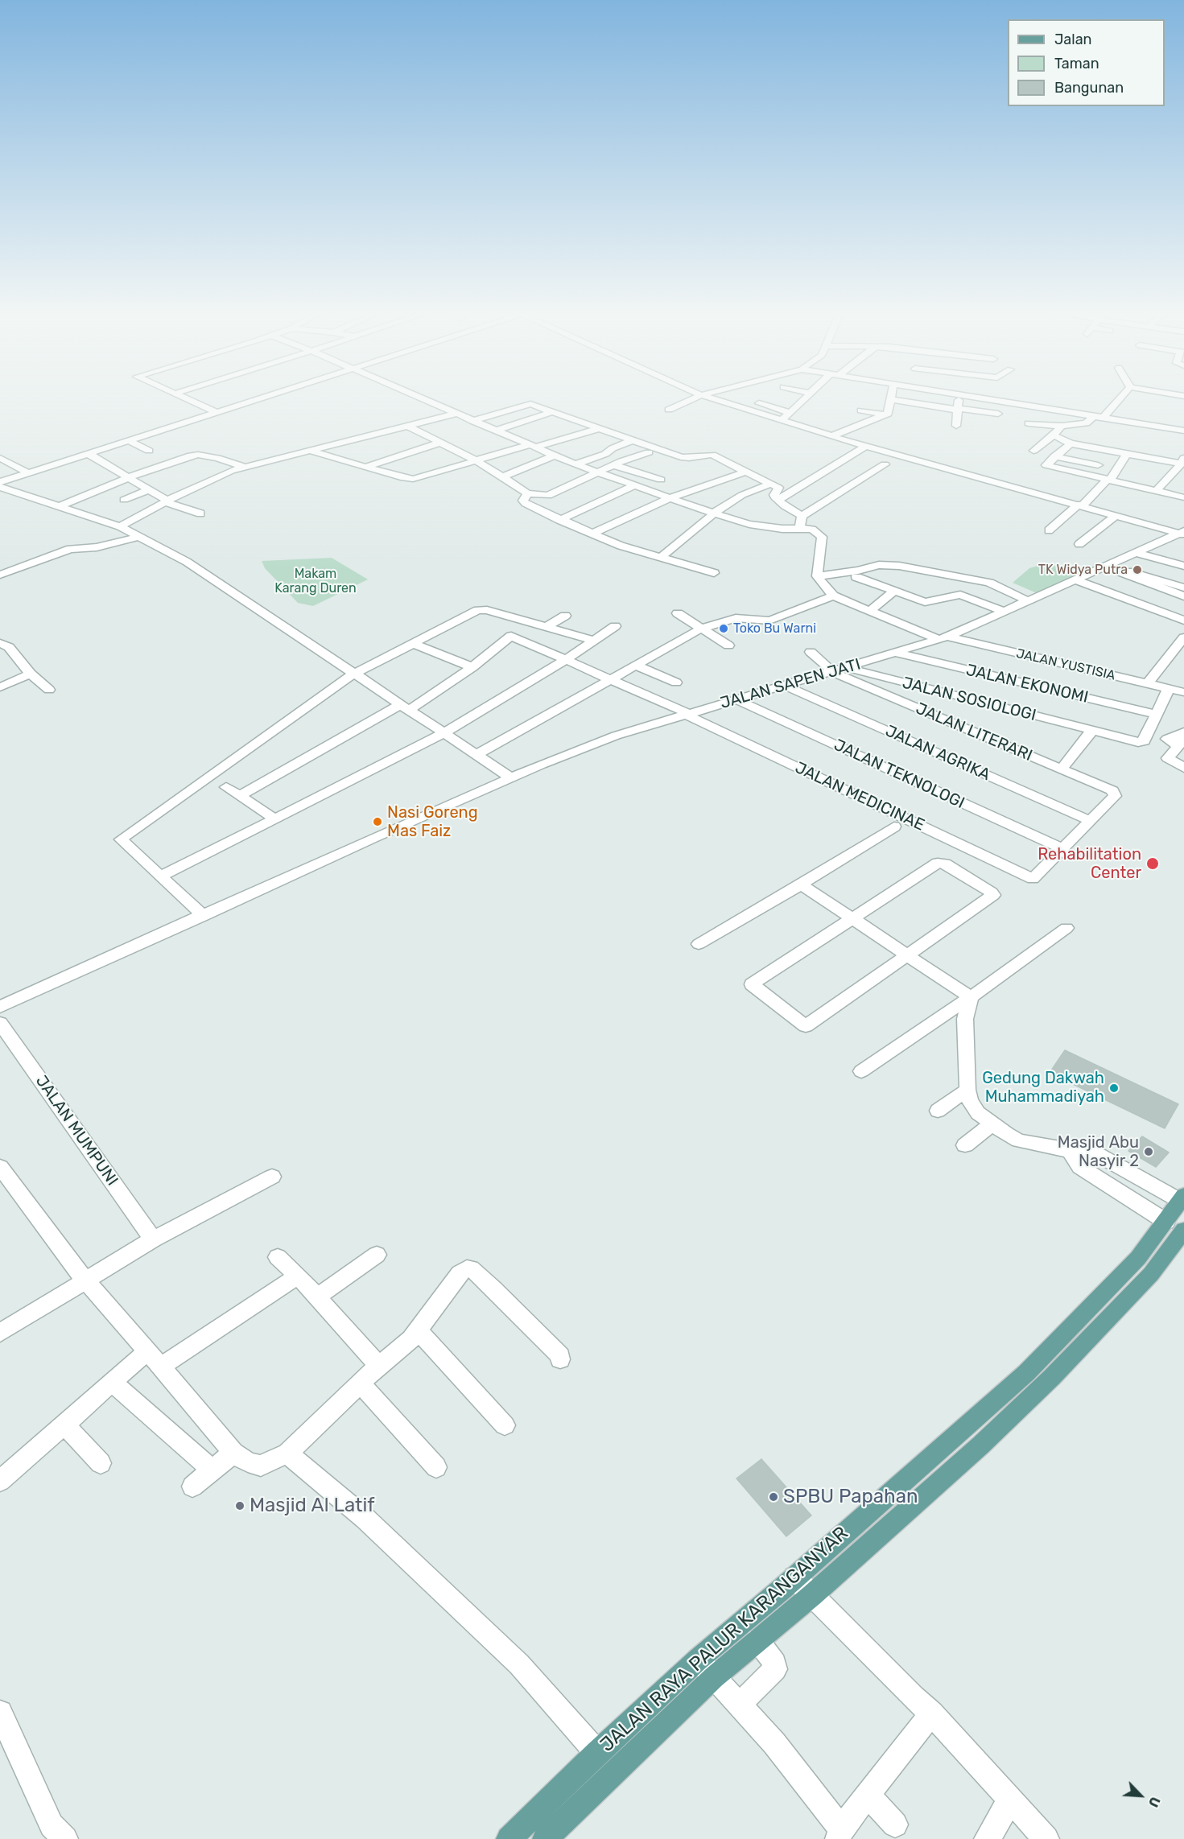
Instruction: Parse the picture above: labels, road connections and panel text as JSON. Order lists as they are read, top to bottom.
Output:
{
  "streets": {
    "main road": ["JALAN RAYA PALUR KARANGANYAR"],
    "street": [
      "JALAN YUSTISIA",
      "JALAN SAPEN JATI",
      "JALAN EKONOMI",
      "JALAN SOSIOLOGI",
      "JALAN LITERARI",
      "JALAN AGRIKA",
      "JALAN TEKNOLOGI",
      "JALAN MEDICINAE",
      "JALAN MUMPUNI"
    ]
  },
  "crossings": [
    ["JALAN YUSTISIA", "JALAN SAPEN JATI"],
    ["JALAN SAPEN JATI", "JALAN EKONOMI"],
    ["JALAN SAPEN JATI", "JALAN SOSIOLOGI"],
    ["JALAN SAPEN JATI", "JALAN LITERARI"],
    ["JALAN SAPEN JATI", "JALAN AGRIKA"],
    ["JALAN SAPEN JATI", "JALAN TEKNOLOGI"],
    ["JALAN SAPEN JATI", "JALAN MEDICINAE"],
    ["JALAN EKONOMI", "JALAN SOSIOLOGI"],
    ["JALAN LITERARI", "JALAN AGRIKA"],
    ["JALAN TEKNOLOGI", "JALAN MEDICINAE"]
  ],
  "parks": ["Makam Karang Duren"],
  "places": [
    "TK Widya Putra",
    "Toko Bu Warni",
    "Nasi Goreng Mas Faiz",
    "Rehabilitation Center",
    "Gedung Dakwah Muhammadiyah",
    "Masjid Abu Nasyir 2",
    "SPBU Papahan",
    "Masjid Al Latif"
  ],
  "legend": ["Jalan", "Taman", "Bangunan"],
  "north": "bottom right"
}
